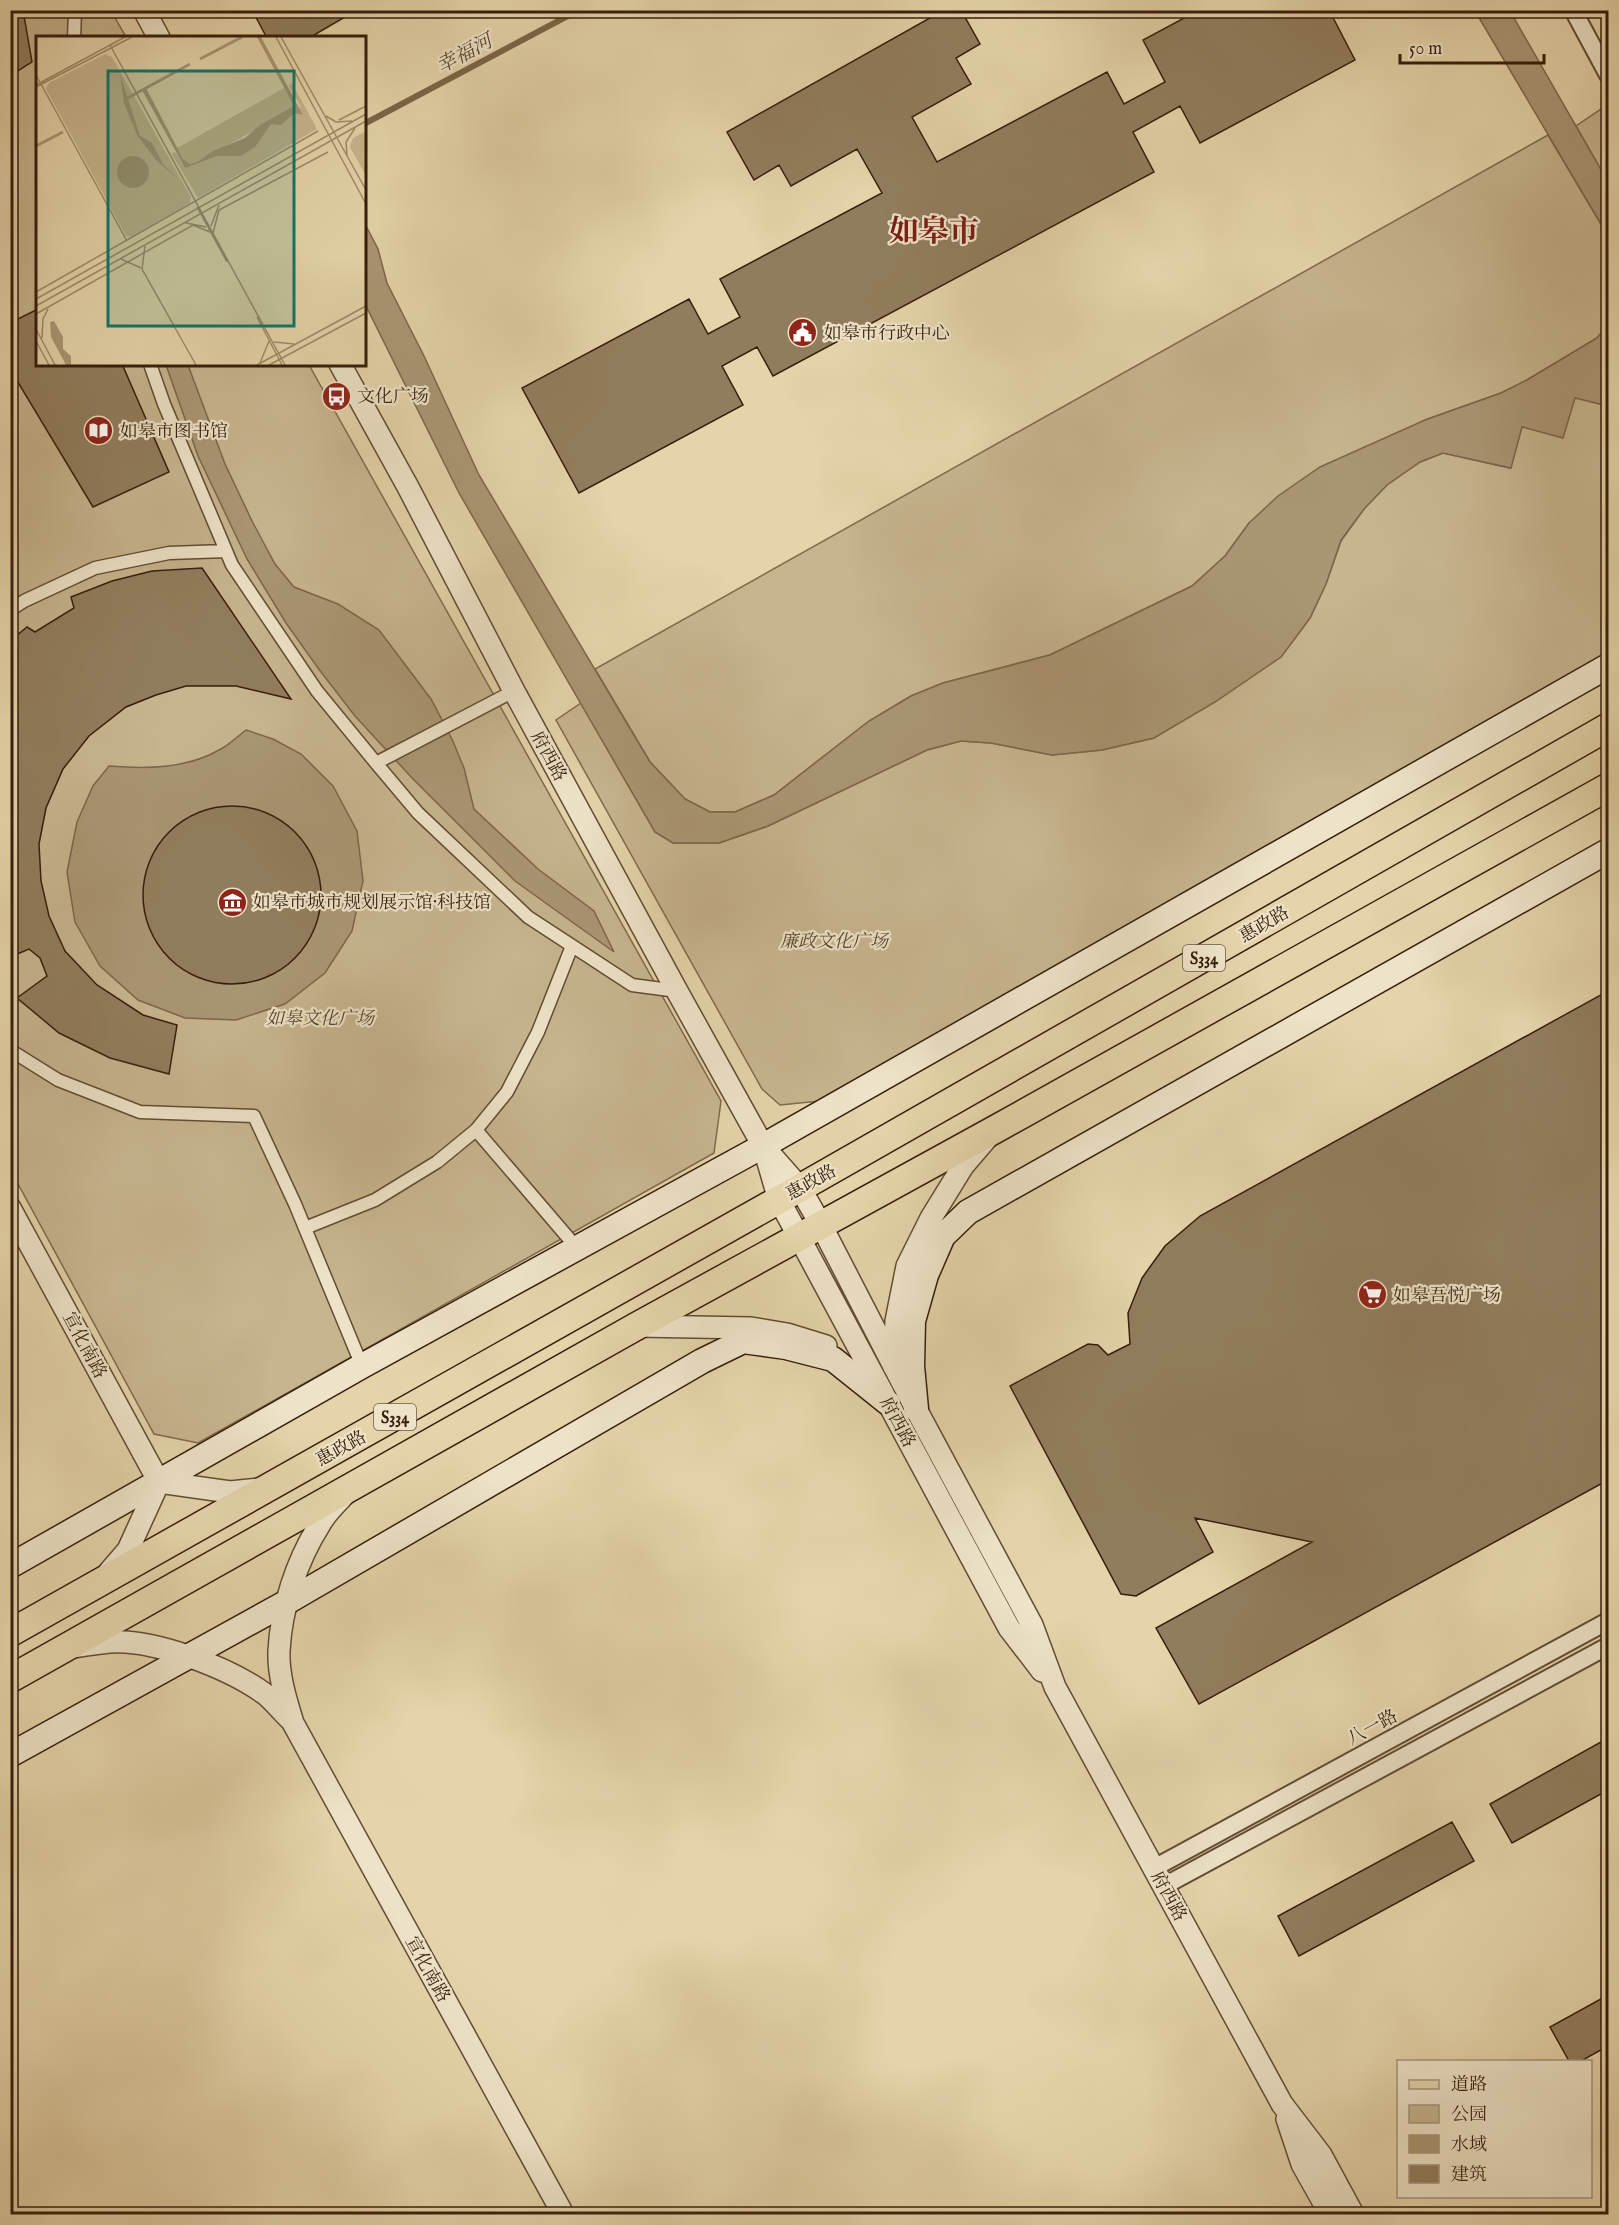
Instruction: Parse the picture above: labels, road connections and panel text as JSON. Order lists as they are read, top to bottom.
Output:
{
  "streets": {
    "main road": ["惠政路", "S334"],
    "street": ["府西路", "宣化南路", "八一路"]
  },
  "crossings": [
    ["府西路", "惠政路"],
    ["府西路", "S334"],
    ["府西路", "八一路"]
  ],
  "districts": ["如皋市"],
  "water": ["幸福河"],
  "parks": ["廉政文化广场", "如皋文化广场"],
  "places": {
    "public building": ["如皋市行政中心"],
    "bus stop": ["文化广场"],
    "library": ["如皋市图书馆"],
    "museum": ["如皋市城市规划展示馆·科技馆"],
    "supermarket": ["如皋吾悦广场"]
  },
  "legend": [
    "道路",
    "公园",
    "水域",
    "建筑"
  ],
  "scale_bar": "50 m"
}
